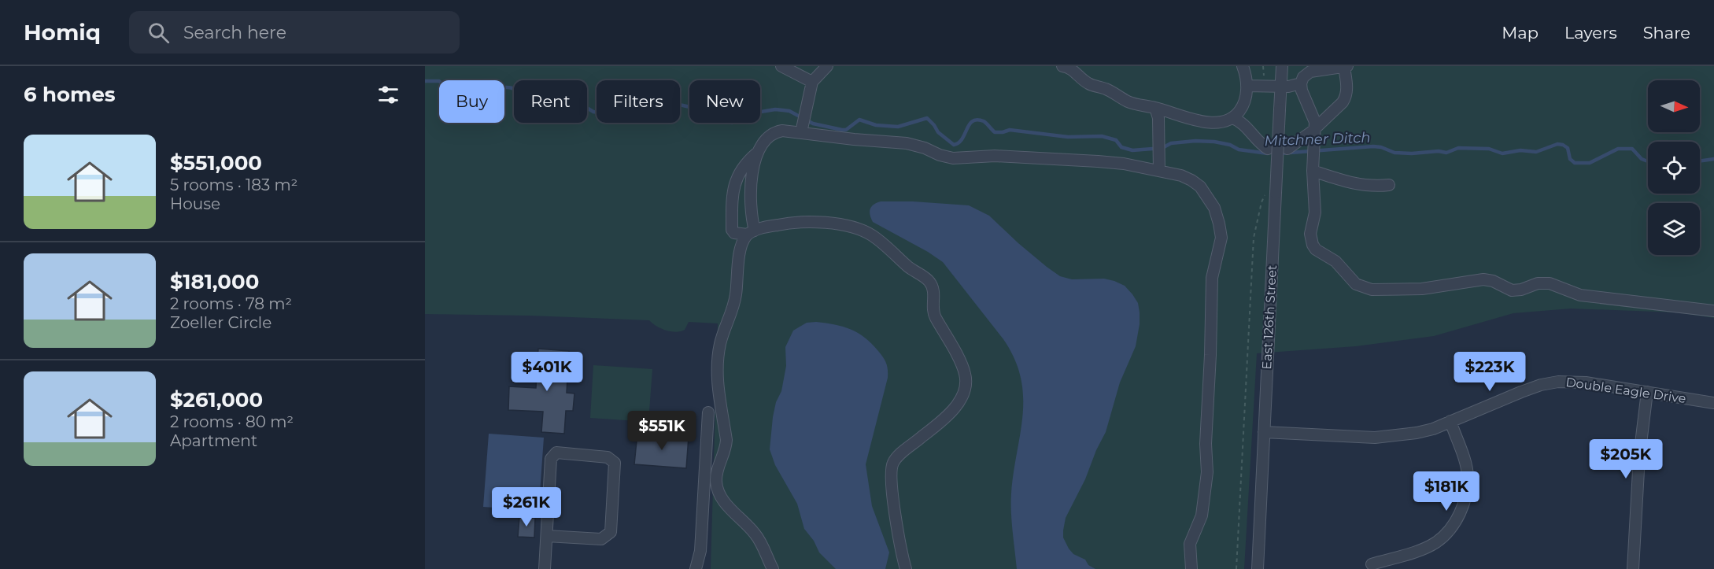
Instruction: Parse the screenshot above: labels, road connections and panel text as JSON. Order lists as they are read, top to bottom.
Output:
{
  "streets": {
    "street": ["East 126th Street", "Double Eagle Drive"]
  },
  "crossings": [
    ["East 126th Street", "Double Eagle Drive"]
  ],
  "water": ["Mitchner Ditch"],
  "north": "right",
  "page": {
    "header": "Homiq",
    "search": "Search here",
    "nav": ["Map", "Layers", "Share"],
    "heading": "6 homes",
    "chip": [
      "Buy",
      "Rent",
      "Filters",
      "New"
    ],
    "list": [
      {
        "name": "$551,000",
        "note": "5 rooms · 183 m² · House"
      },
      {
        "name": "$181,000",
        "note": "2 rooms · 78 m² · Zoeller Circle"
      },
      {
        "name": "$261,000",
        "note": "2 rooms · 80 m² · Apartment"
      }
    ],
    "price": [
      "$401K",
      "$223K",
      "$551K",
      "$205K",
      "$181K",
      "$261K"
    ]
  }
}
